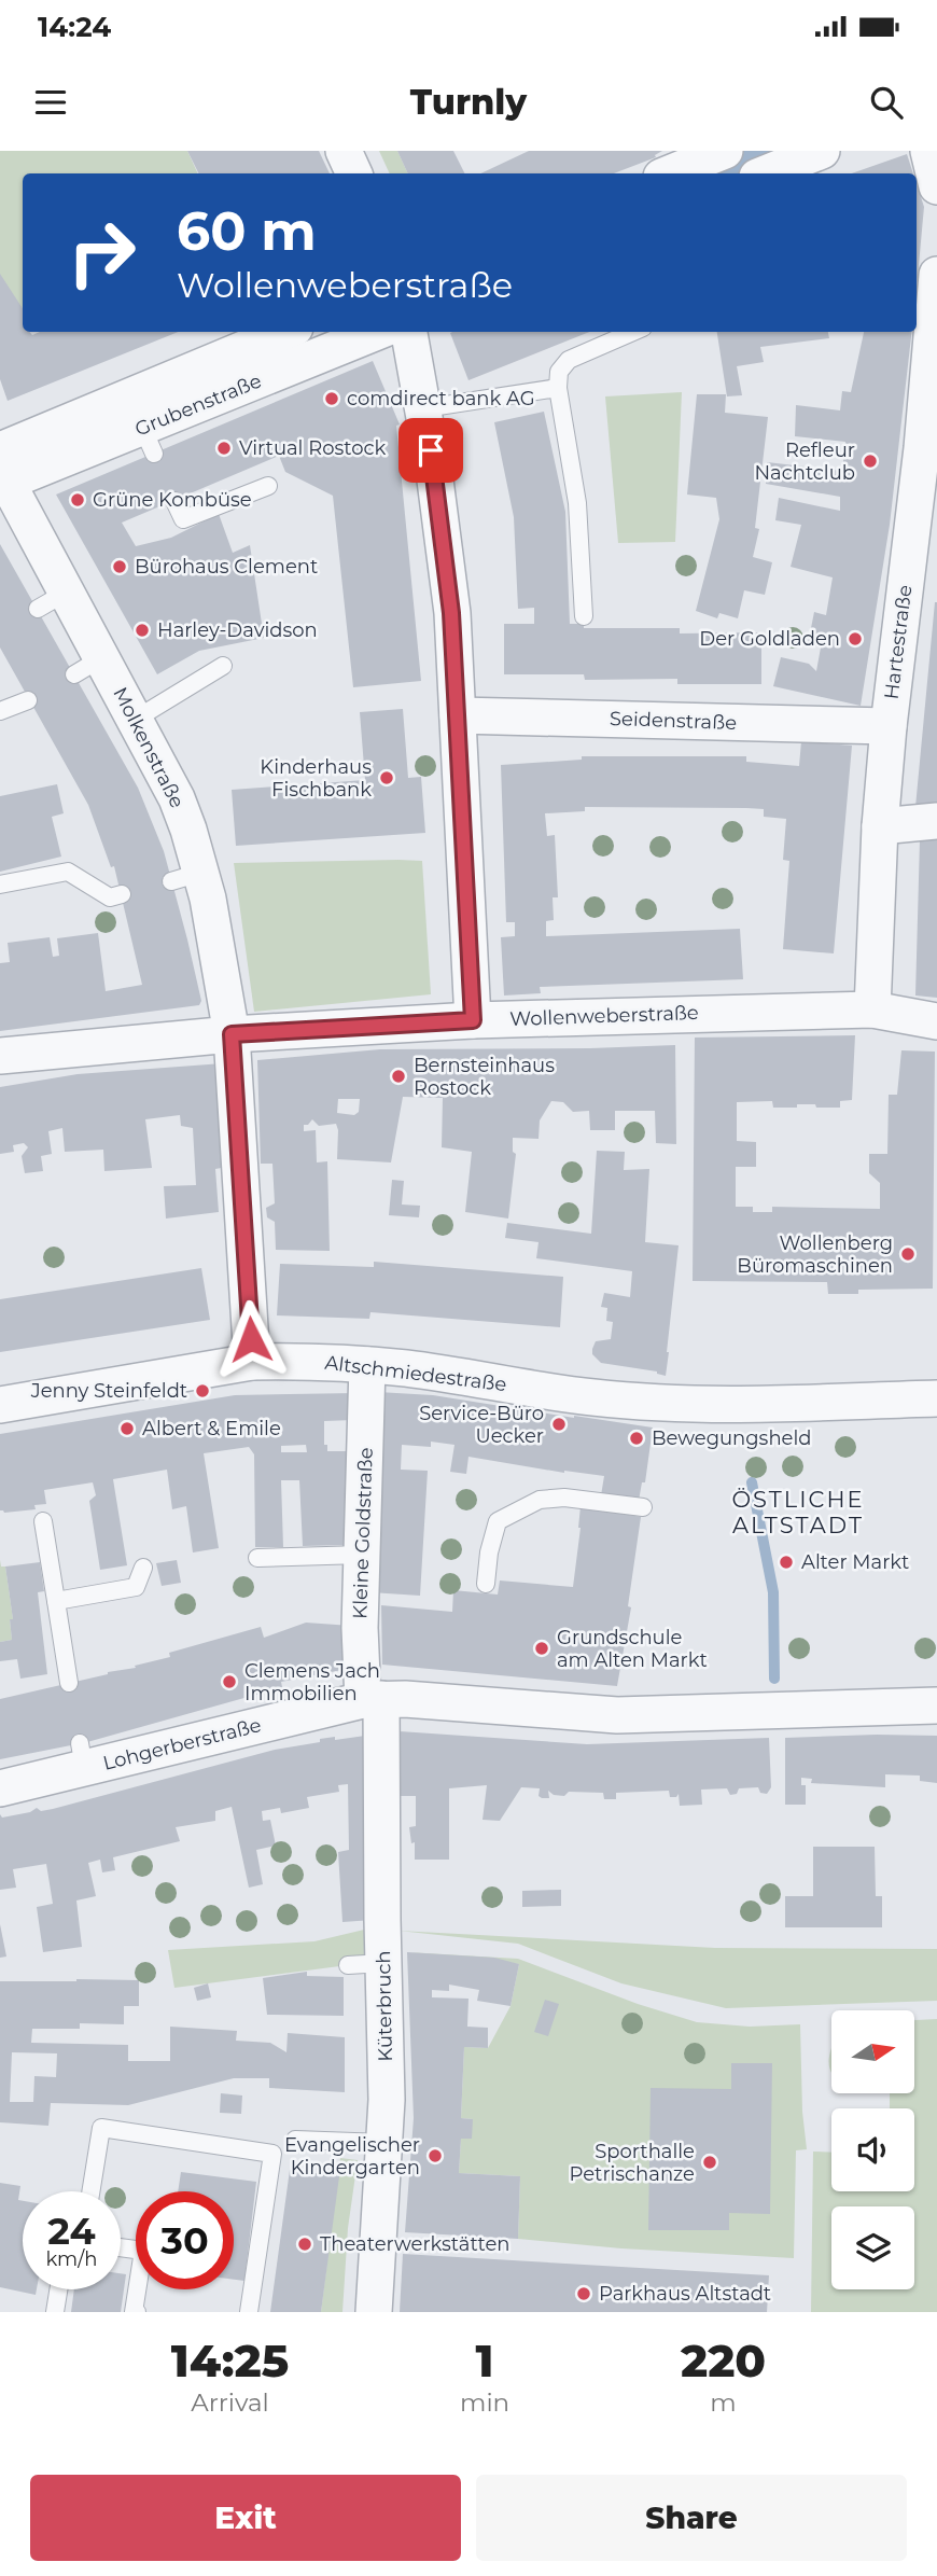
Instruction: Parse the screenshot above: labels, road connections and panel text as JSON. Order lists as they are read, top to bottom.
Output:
{
  "streets": {
    "street": [
      "Grubenstraße",
      "Hartestraße",
      "Seidenstraße",
      "Molkenstraße",
      "Wollenweberstraße",
      "Altschmiedestraße",
      "Kleine Goldstraße",
      "Lohgerberstraße",
      "Küterbruch"
    ]
  },
  "crossings": [
    ["Grubenstraße", "Molkenstraße"],
    ["Hartestraße", "Seidenstraße"],
    ["Hartestraße", "Wollenweberstraße"],
    ["Molkenstraße", "Wollenweberstraße"],
    ["Molkenstraße", "Altschmiedestraße"],
    ["Altschmiedestraße", "Kleine Goldstraße"],
    ["Kleine Goldstraße", "Lohgerberstraße"],
    ["Kleine Goldstraße", "Küterbruch"],
    ["Lohgerberstraße", "Küterbruch"]
  ],
  "districts": ["ÖSTLICHE ALTSTADT"],
  "places": [
    "comdirect bank AG",
    "Virtual Rostock",
    "Refleur Nachtclub",
    "Grüne Kombüse",
    "Bürohaus Clement",
    "Harley-Davidson",
    "Der Goldladen",
    "Kinderhaus Fischbank",
    "Bernsteinhaus Rostock",
    "Wollenberg Büromaschinen",
    "Jenny Steinfeldt",
    "Service-Büro Uecker",
    "Albert & Emile",
    "Bewegungsheld",
    "Alter Markt",
    "Grundschule am Alten Markt",
    "Clemens Jach Immobilien",
    "Evangelischer Kindergarten",
    "Sporthalle Petrischanze",
    "Theaterwerkstätten",
    "Parkhaus Altstadt"
  ],
  "north": "right",
  "page": {
    "status": "14:24",
    "header": "Turnly",
    "turn": ["60 m", "Wollenweberstraße"],
    "speed": "24 km/h",
    "limit": "30",
    "eta": [
      "14:25",
      "Arrival",
      "1",
      "min",
      "220",
      "m"
    ],
    "buttons": ["Exit", "Share"]
  }
}
